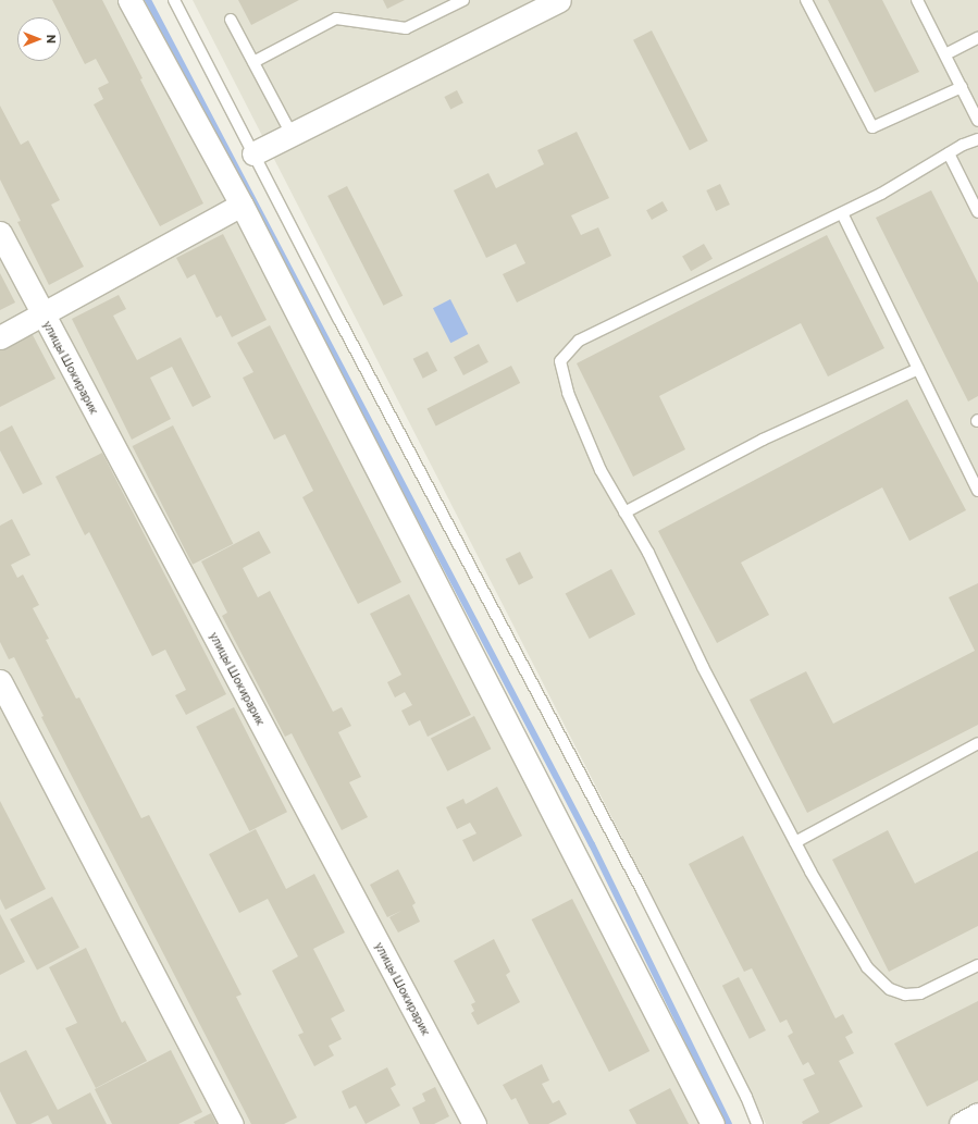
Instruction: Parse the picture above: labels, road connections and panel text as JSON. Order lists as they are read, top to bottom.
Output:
{
  "streets": {
    "street": ["улицы Шокирарик"]
  },
  "north": "right"
}
